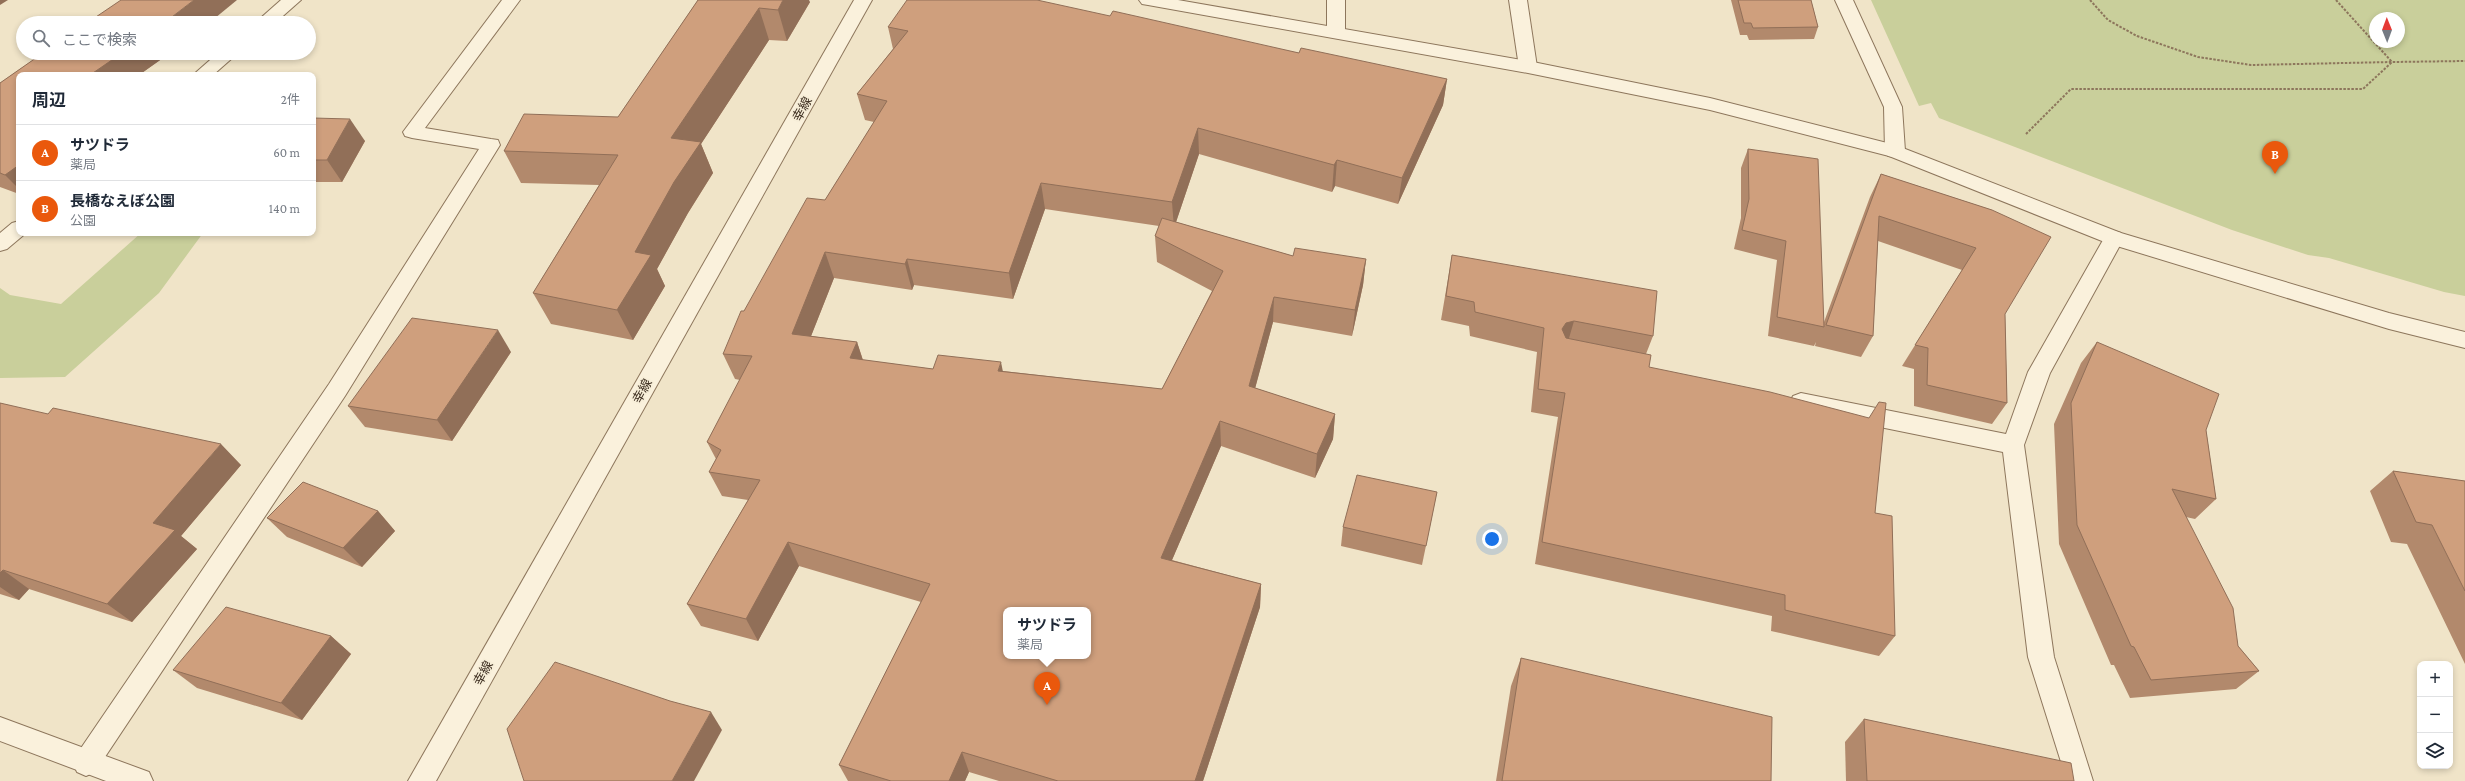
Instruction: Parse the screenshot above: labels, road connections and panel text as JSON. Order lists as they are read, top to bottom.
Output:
{
  "streets": {
    "street": ["幸線"]
  },
  "north": "top",
  "page": {
    "search": "ここで検索",
    "heading": ["周辺", "2件"],
    "list": [
      {
        "mark": "A",
        "name": "サツドラ",
        "note": "薬局",
        "value": "60 m"
      },
      {
        "mark": "B",
        "name": "長橋なえぼ公園",
        "note": "公園",
        "value": "140 m"
      }
    ],
    "pins": ["B", "A"],
    "popup": ["サツドラ", "薬局"],
    "map_buttons": ["+", "−"]
  }
}
